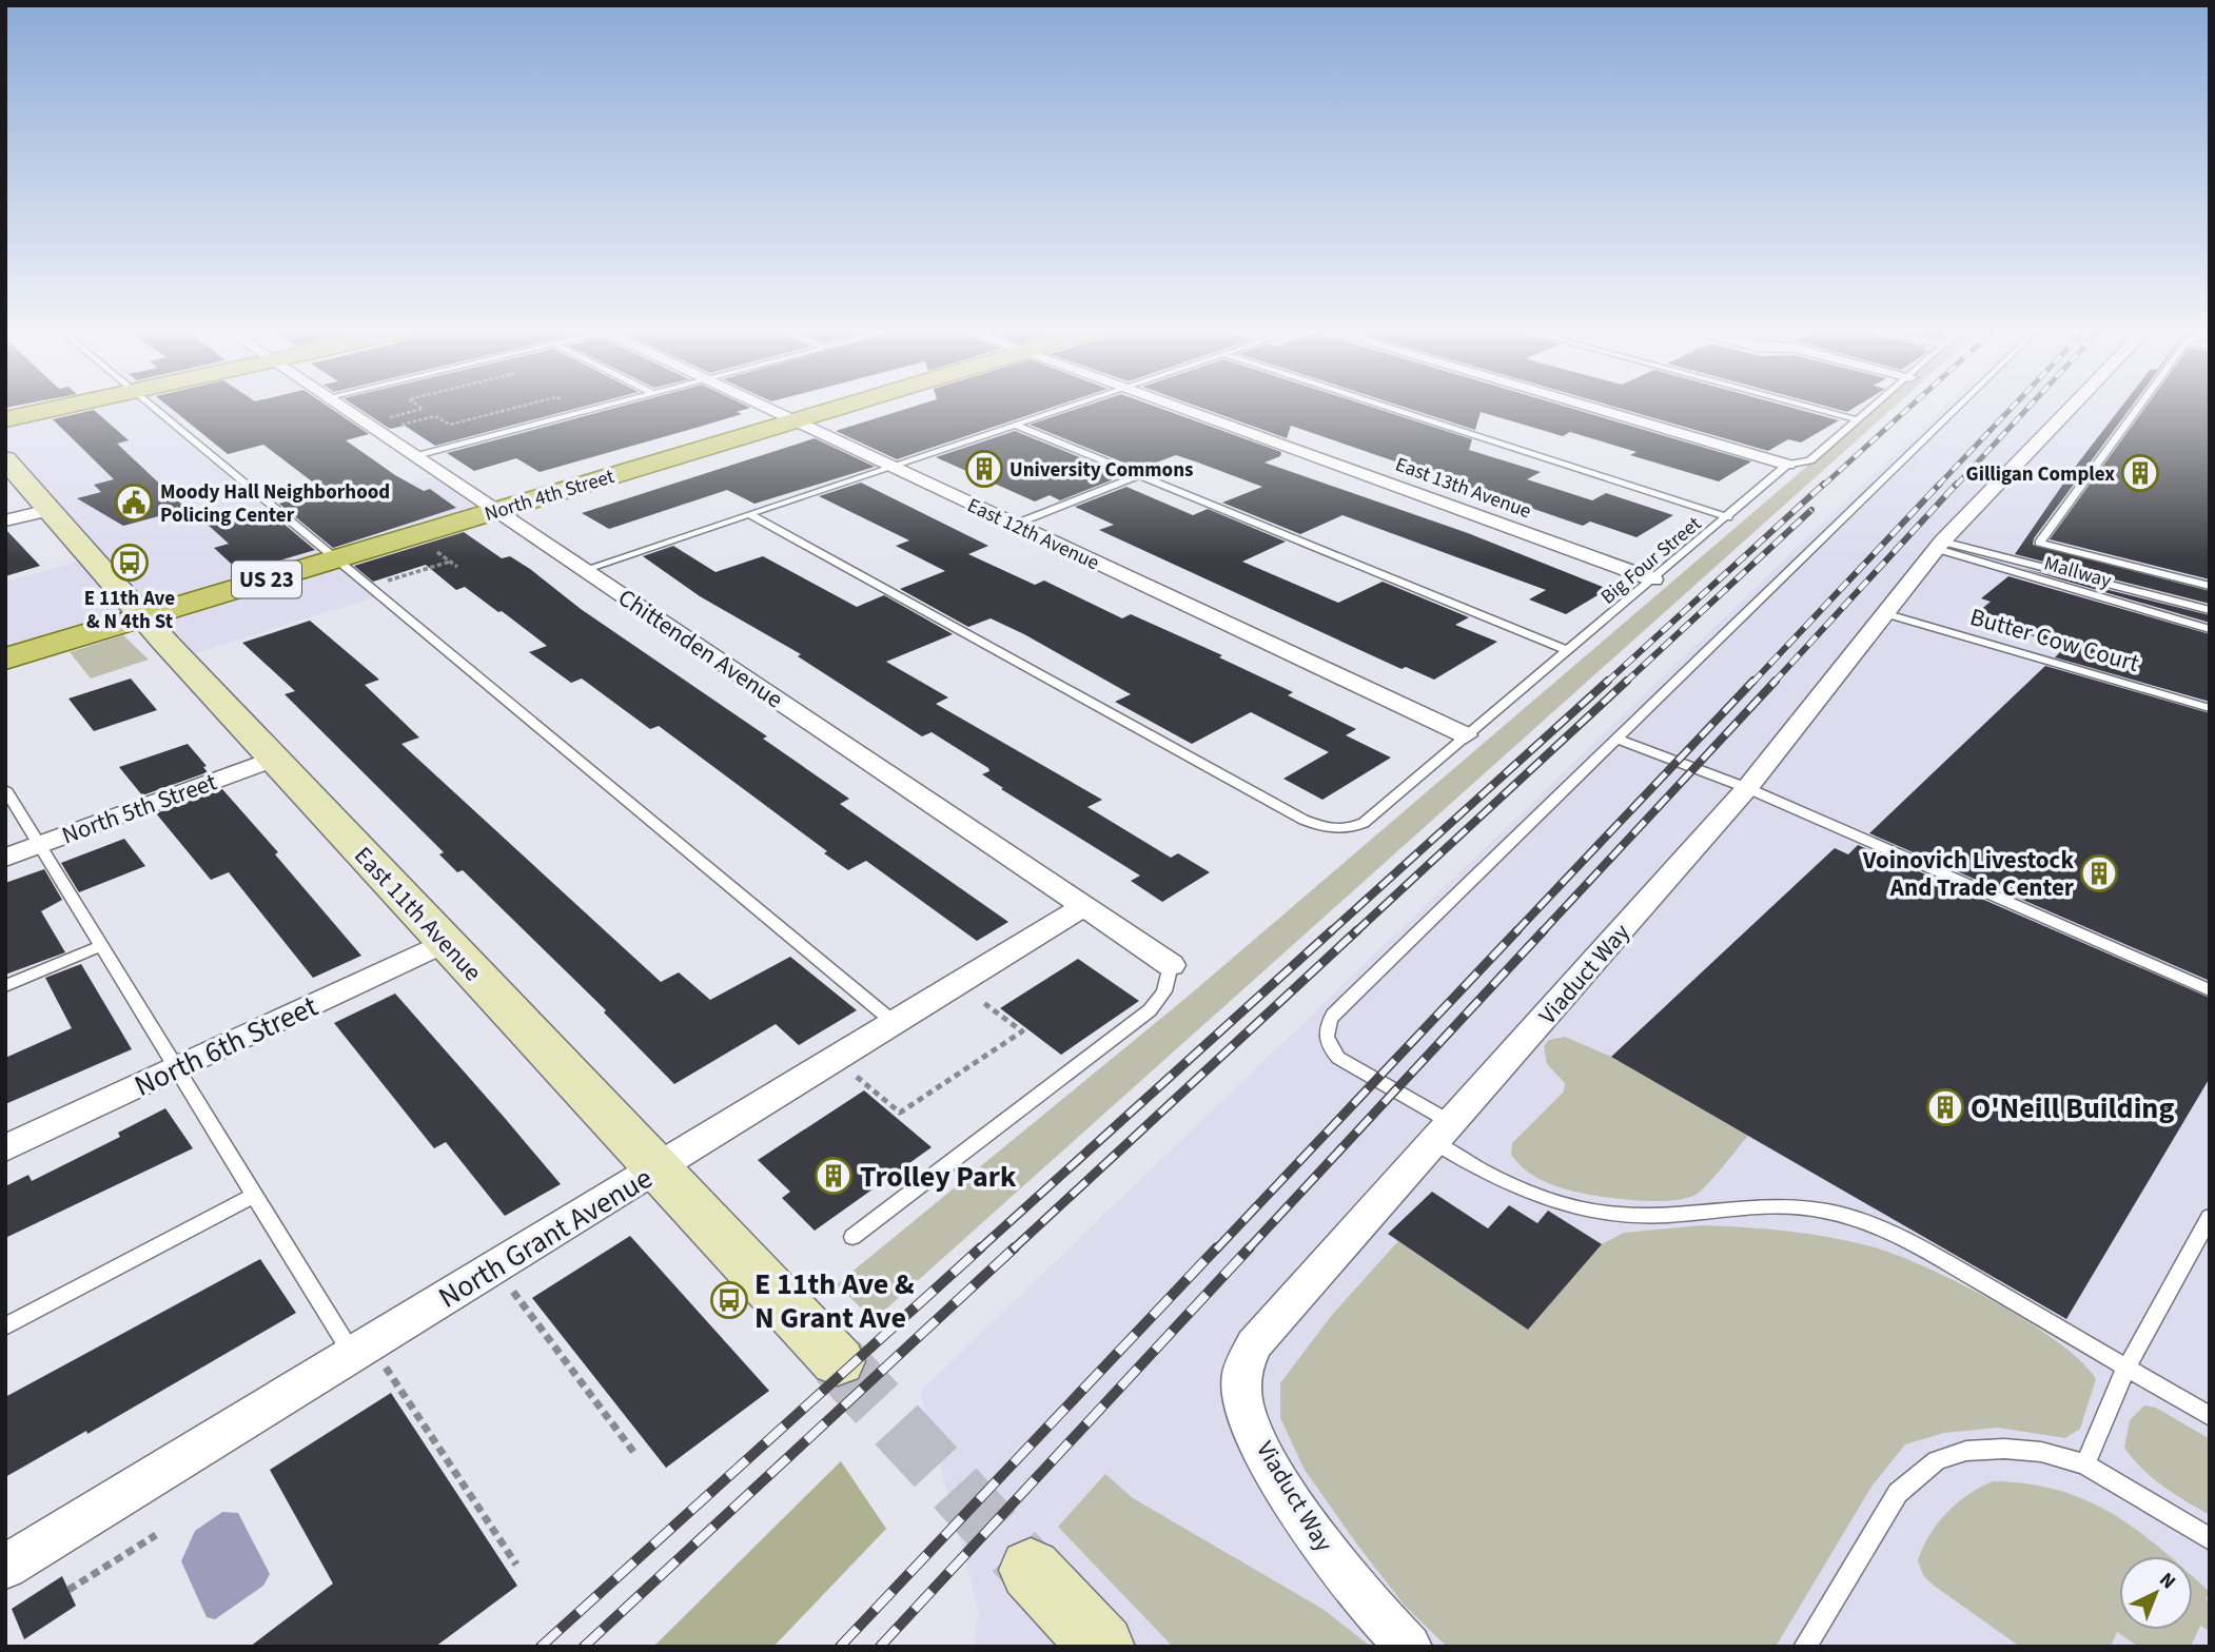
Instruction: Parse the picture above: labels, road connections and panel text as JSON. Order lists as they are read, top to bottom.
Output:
{
  "streets": {
    "main road": ["North 4th Street", "US 23"],
    "street": [
      "East 13th Avenue",
      "East 12th Avenue",
      "Chittenden Avenue",
      "North 5th Street",
      "East 11th Avenue",
      "Viaduct Way",
      "North 6th Street",
      "North Grant Avenue"
    ],
    "lane": ["Big Four Street", "Mallway", "Butter Cow Court"]
  },
  "crossings": [
    ["East 13th Avenue", "Big Four Street"],
    ["North 4th Street", "East 12th Avenue"],
    ["North 4th Street", "Chittenden Avenue"],
    ["North 4th Street", "East 11th Avenue"],
    ["East 12th Avenue", "Big Four Street"],
    ["Mallway", "Viaduct Way"],
    ["Butter Cow Court", "Viaduct Way"],
    ["Chittenden Avenue", "North Grant Avenue"],
    ["North 5th Street", "East 11th Avenue"],
    ["East 11th Avenue", "North 6th Street"],
    ["East 11th Avenue", "North Grant Avenue"]
  ],
  "places": {
    "building": [
      "University Commons",
      "Gilligan Complex",
      "Voinovich Livestock And Trade Center",
      "O'Neill Building",
      "Trolley Park"
    ],
    "public building": ["Moody Hall Neighborhood Policing Center"],
    "bus stop": ["E 11th Ave & N 4th St", "E 11th Ave & N Grant Ave"]
  },
  "north": "top right"
}
